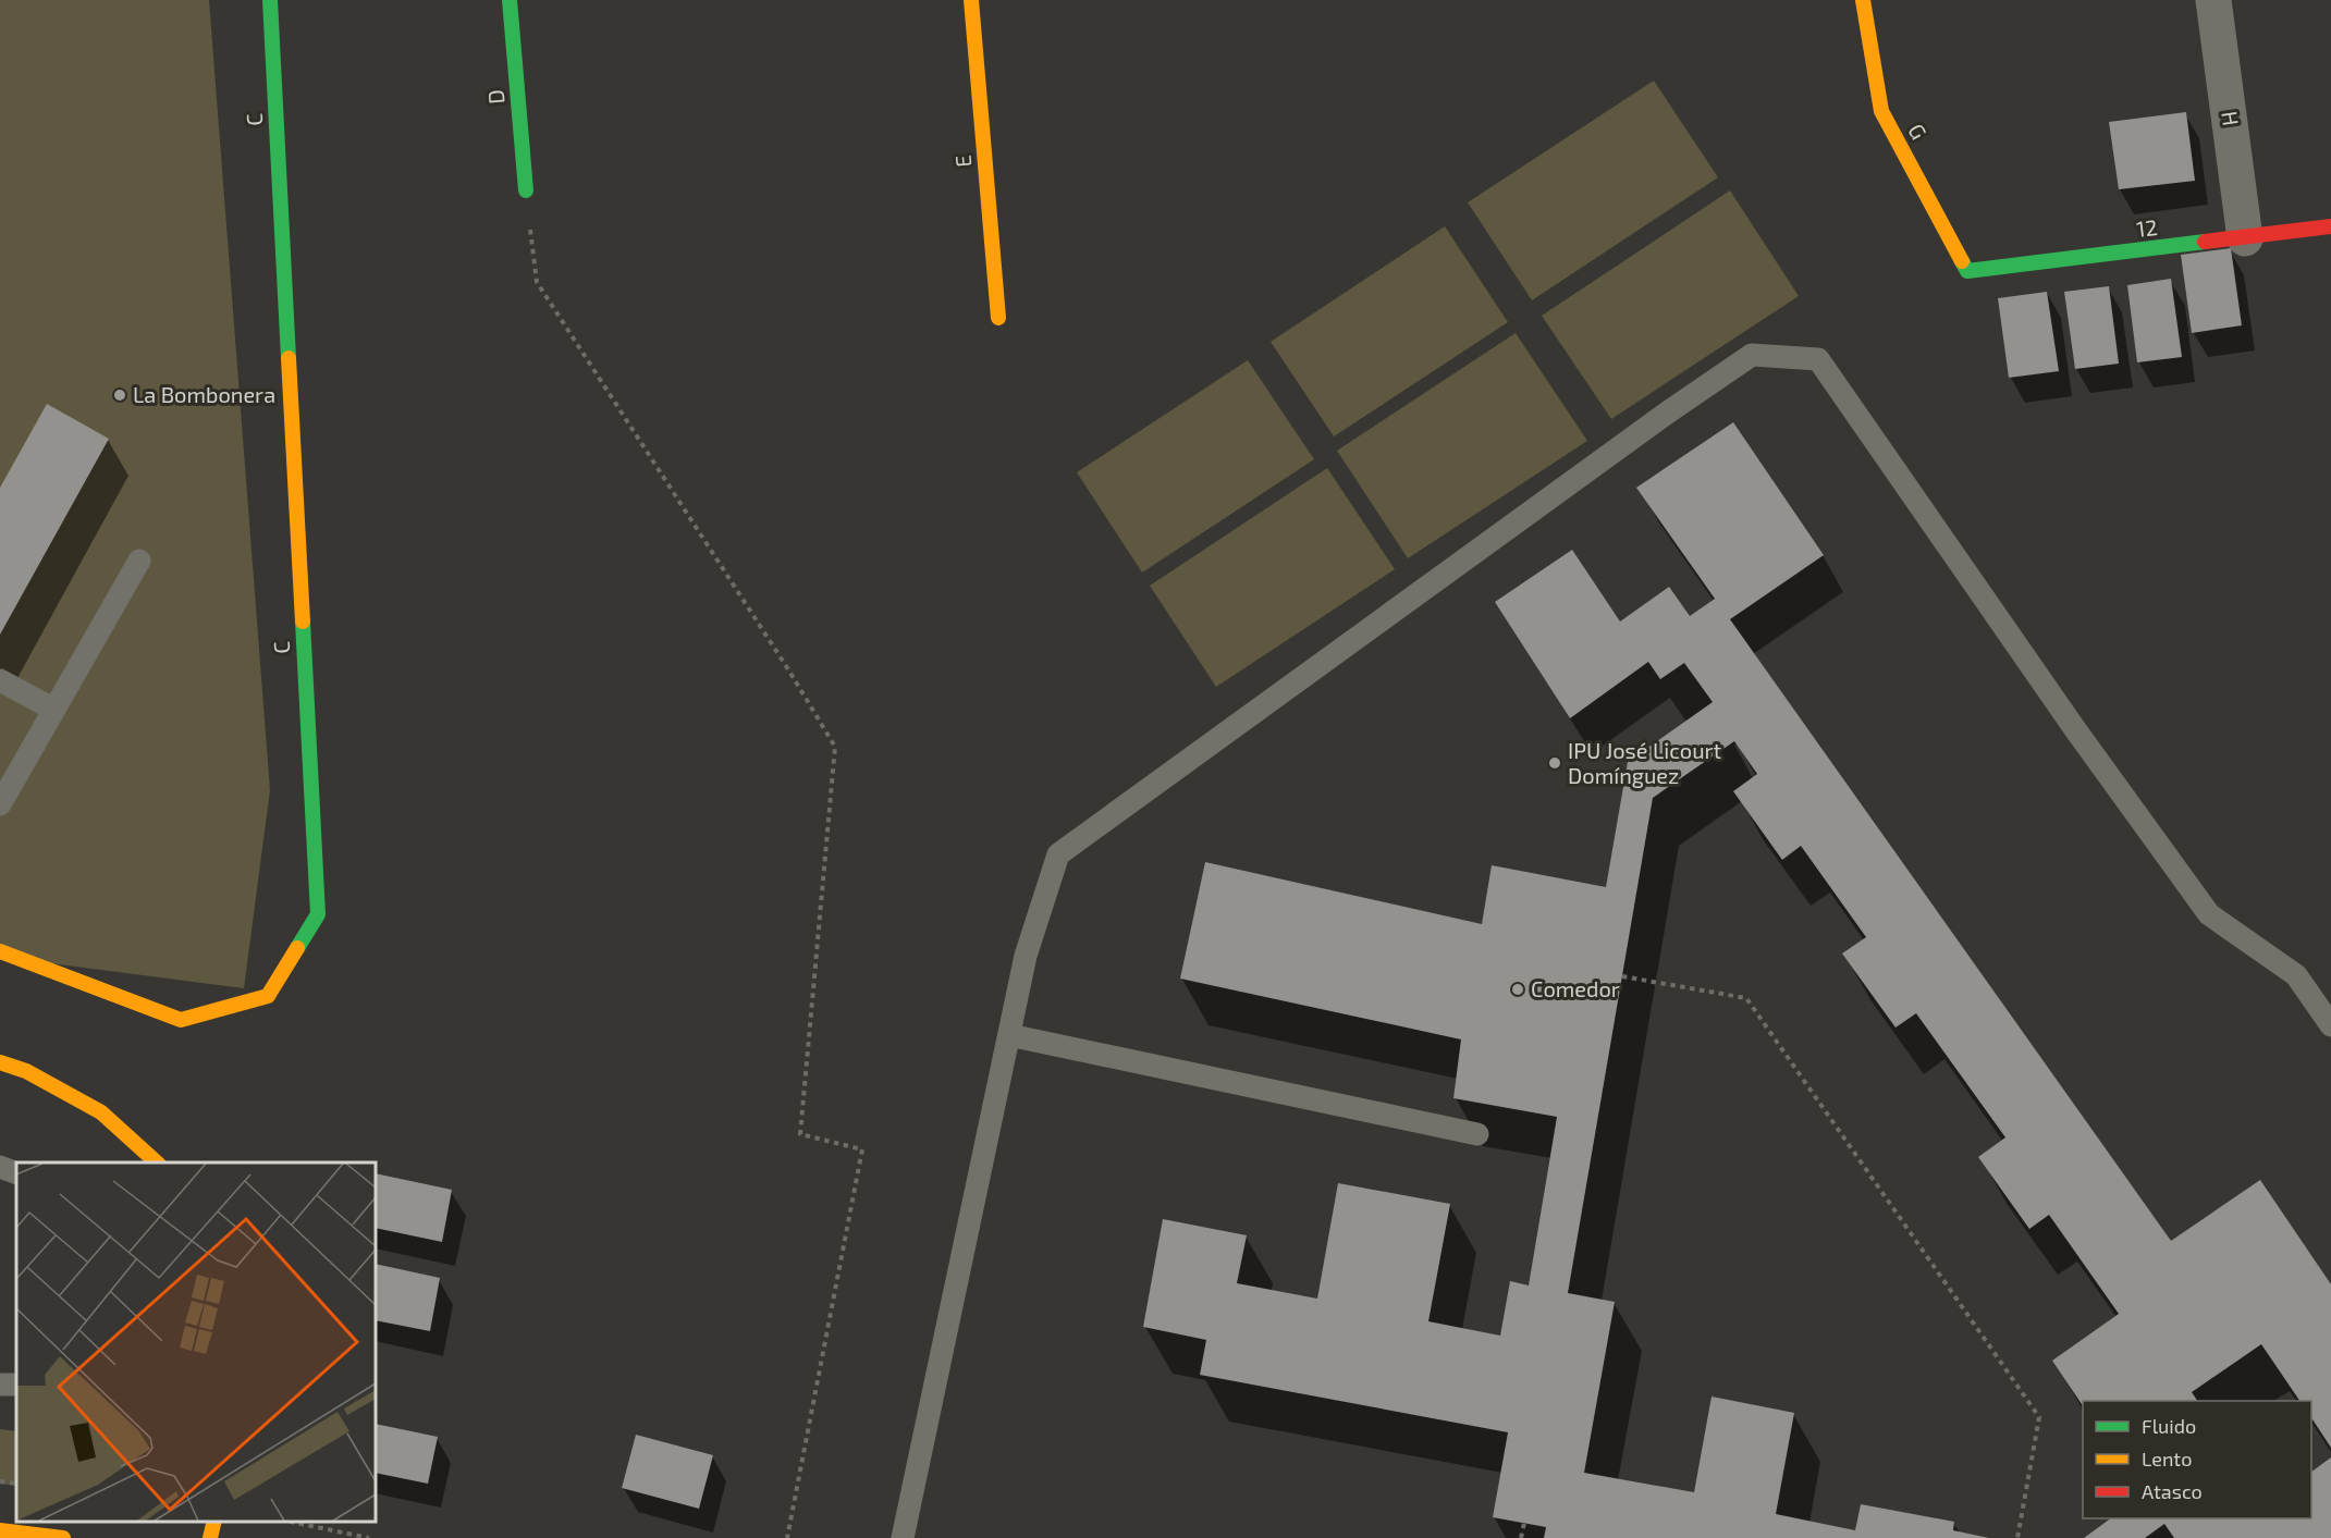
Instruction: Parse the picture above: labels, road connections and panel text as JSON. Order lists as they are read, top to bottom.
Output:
{
  "streets": {
    "street": [
      "D",
      "H",
      "C",
      "G",
      "E",
      "12"
    ]
  },
  "crossings": [
    ["H", "12"],
    ["G", "12"]
  ],
  "places": ["La Bombonera", "IPU José Licourt Domínguez", "Comedor"],
  "legend": ["Fluido", "Lento", "Atasco"]
}
